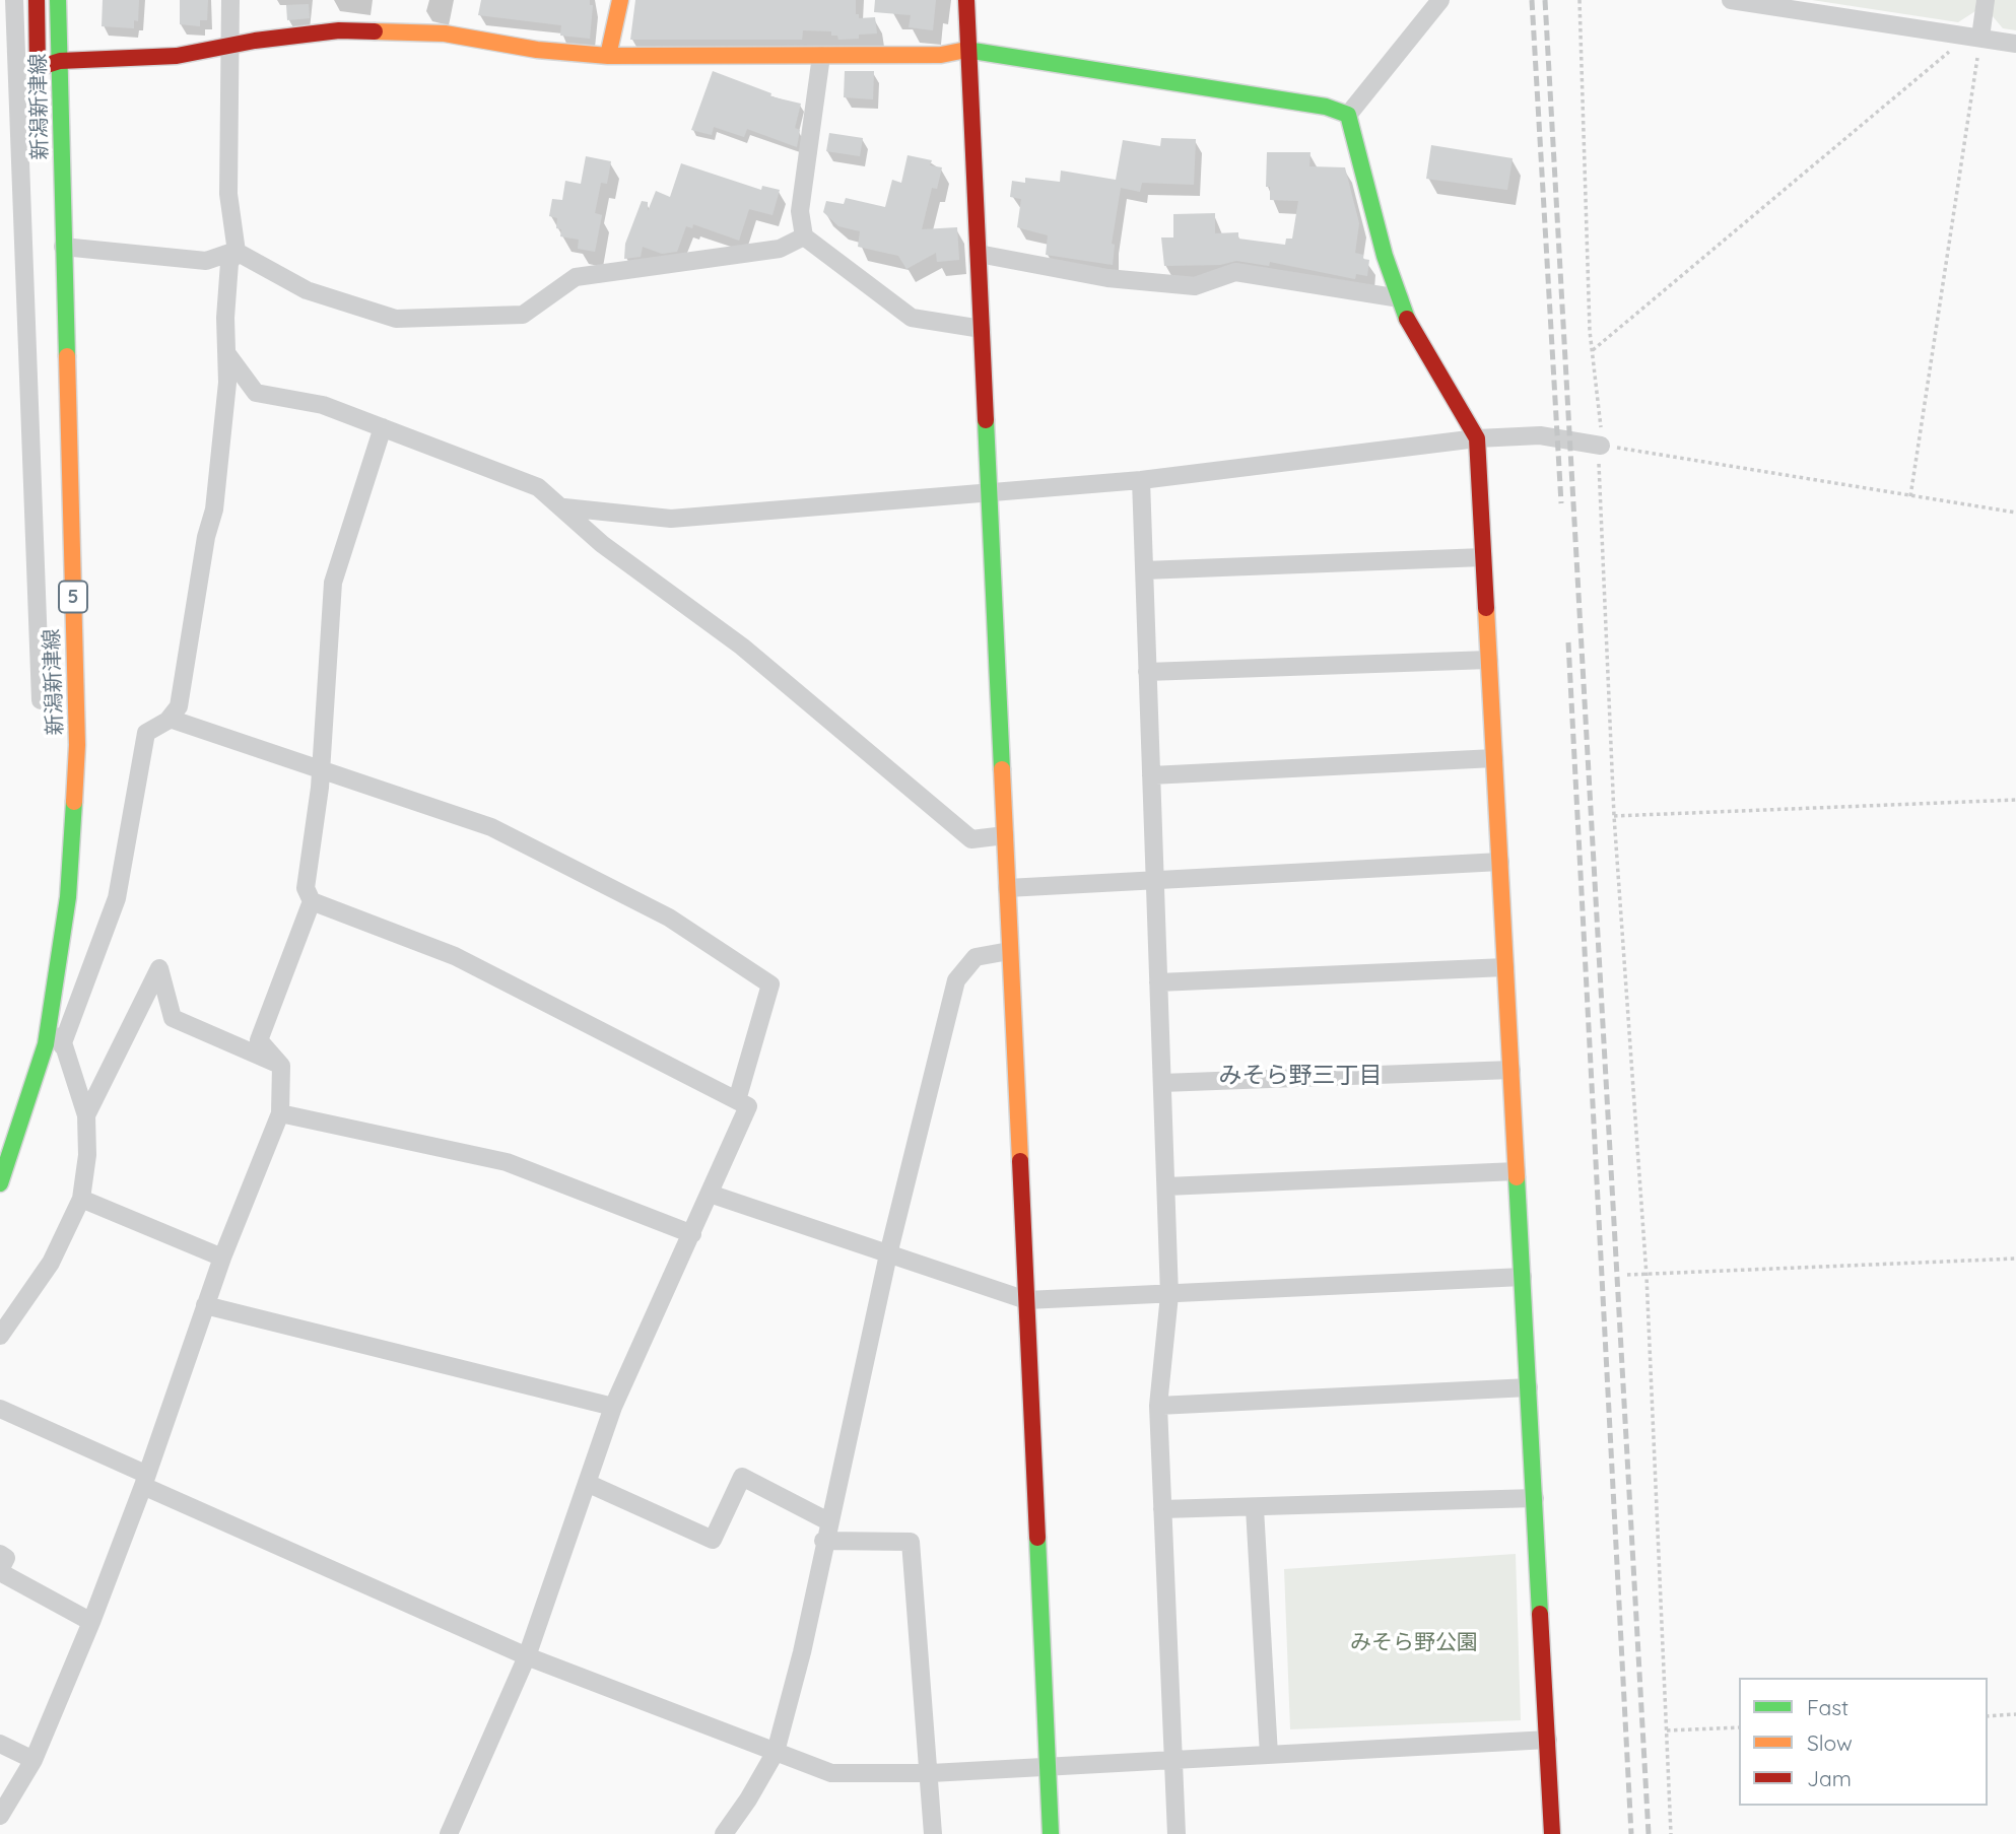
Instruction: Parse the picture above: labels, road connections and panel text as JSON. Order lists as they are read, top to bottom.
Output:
{
  "streets": {
    "street": ["新潟新津線", "5"]
  },
  "districts": ["みそら野三丁目"],
  "parks": ["みそら野公園"],
  "legend": ["Fast", "Slow", "Jam"]
}
